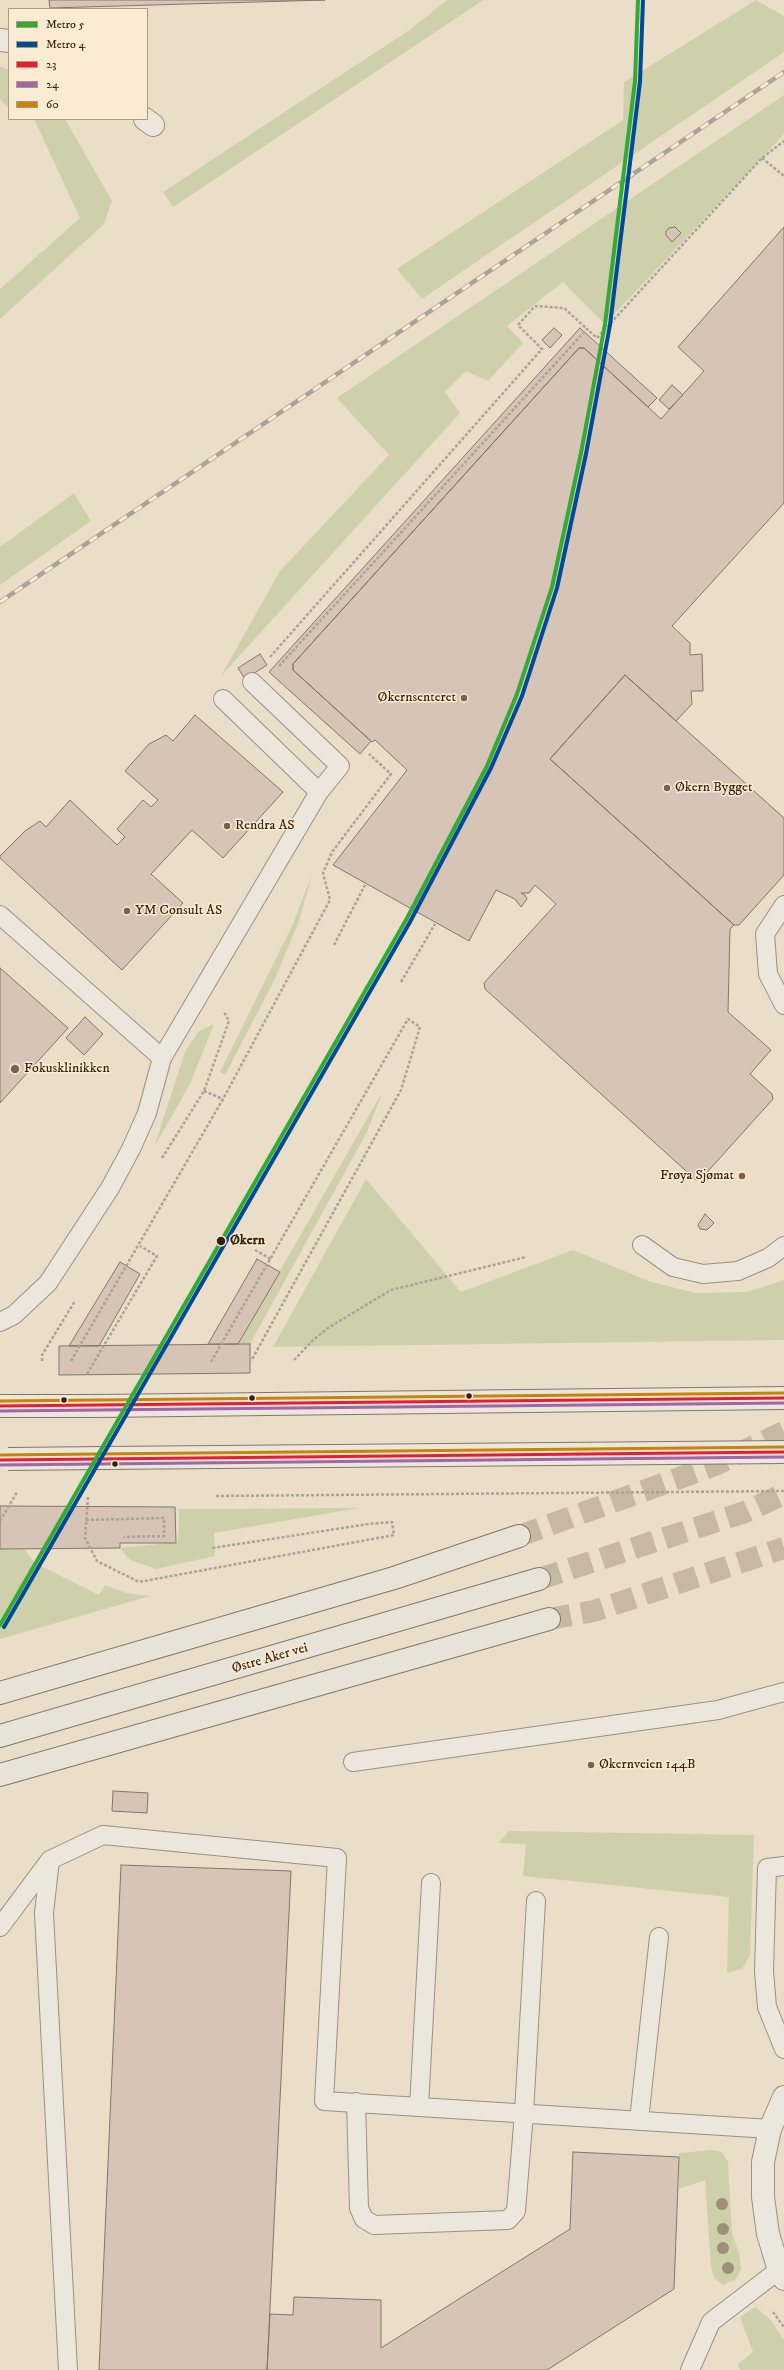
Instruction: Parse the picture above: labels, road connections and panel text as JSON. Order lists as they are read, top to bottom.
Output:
{
  "streets": {
    "highway": ["Østre Aker vei"]
  },
  "places": [
    "Økernsenteret",
    "Økern Bygget",
    "Rendra AS",
    "YM Consult AS",
    "Fokusklinikken",
    "Frøya Sjømat",
    "Økern",
    "Økernveien 144B"
  ],
  "lines": [
    "metro line 5",
    "metro line 4",
    "transit line 60",
    "transit line 23",
    "transit line 24"
  ],
  "legend": [
    "Metro 5",
    "Metro 4",
    "23",
    "24",
    "60"
  ]
}
